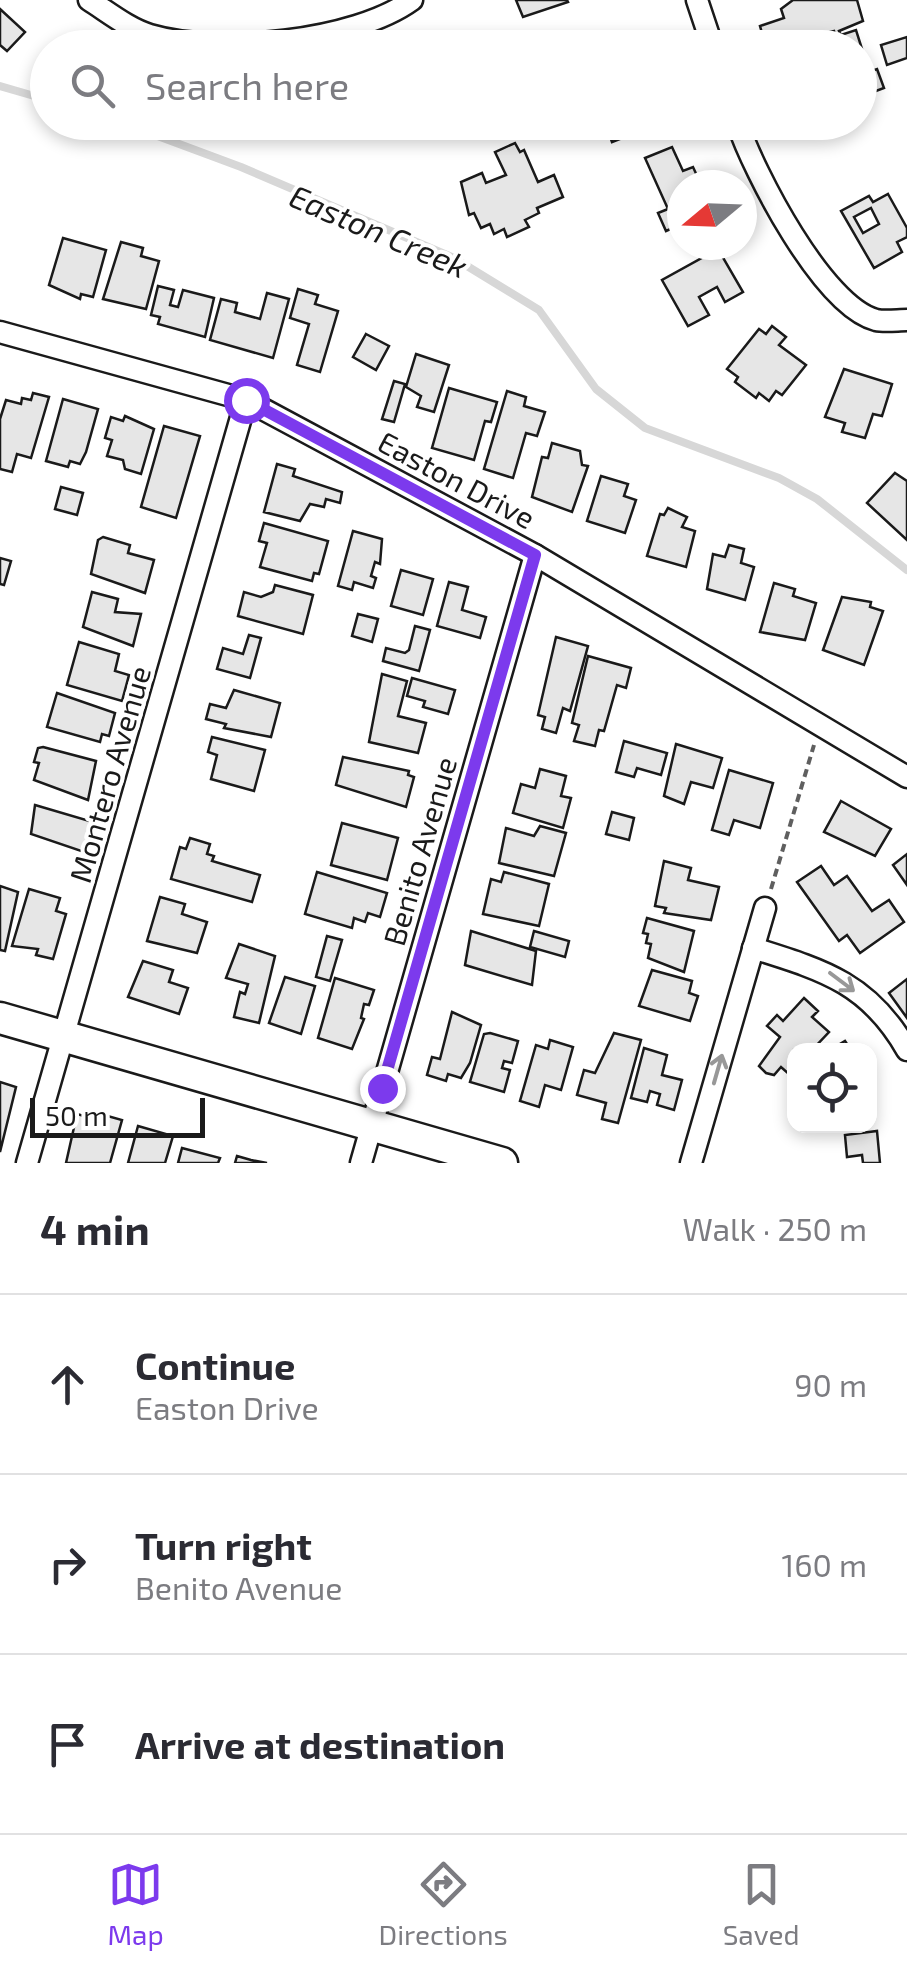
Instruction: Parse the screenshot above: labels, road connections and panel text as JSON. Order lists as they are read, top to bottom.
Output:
{
  "streets": {
    "street": ["Easton Drive", "Montero Avenue", "Benito Avenue"]
  },
  "crossings": [
    ["Easton Drive", "Montero Avenue"],
    ["Easton Drive", "Benito Avenue"]
  ],
  "water": ["Easton Creek"],
  "scale_bar": "50 m",
  "north": "left",
  "page": {
    "search": "Search here",
    "scale": "50 m",
    "heading": ["4 min", "Walk · 250 m"],
    "list": [
      ["Continue", "Easton Drive", "90 m"],
      ["Turn right", "Benito Avenue", "160 m"],
      "Arrive at destination"
    ],
    "nav": ["Map", "Directions", "Saved"]
  }
}
